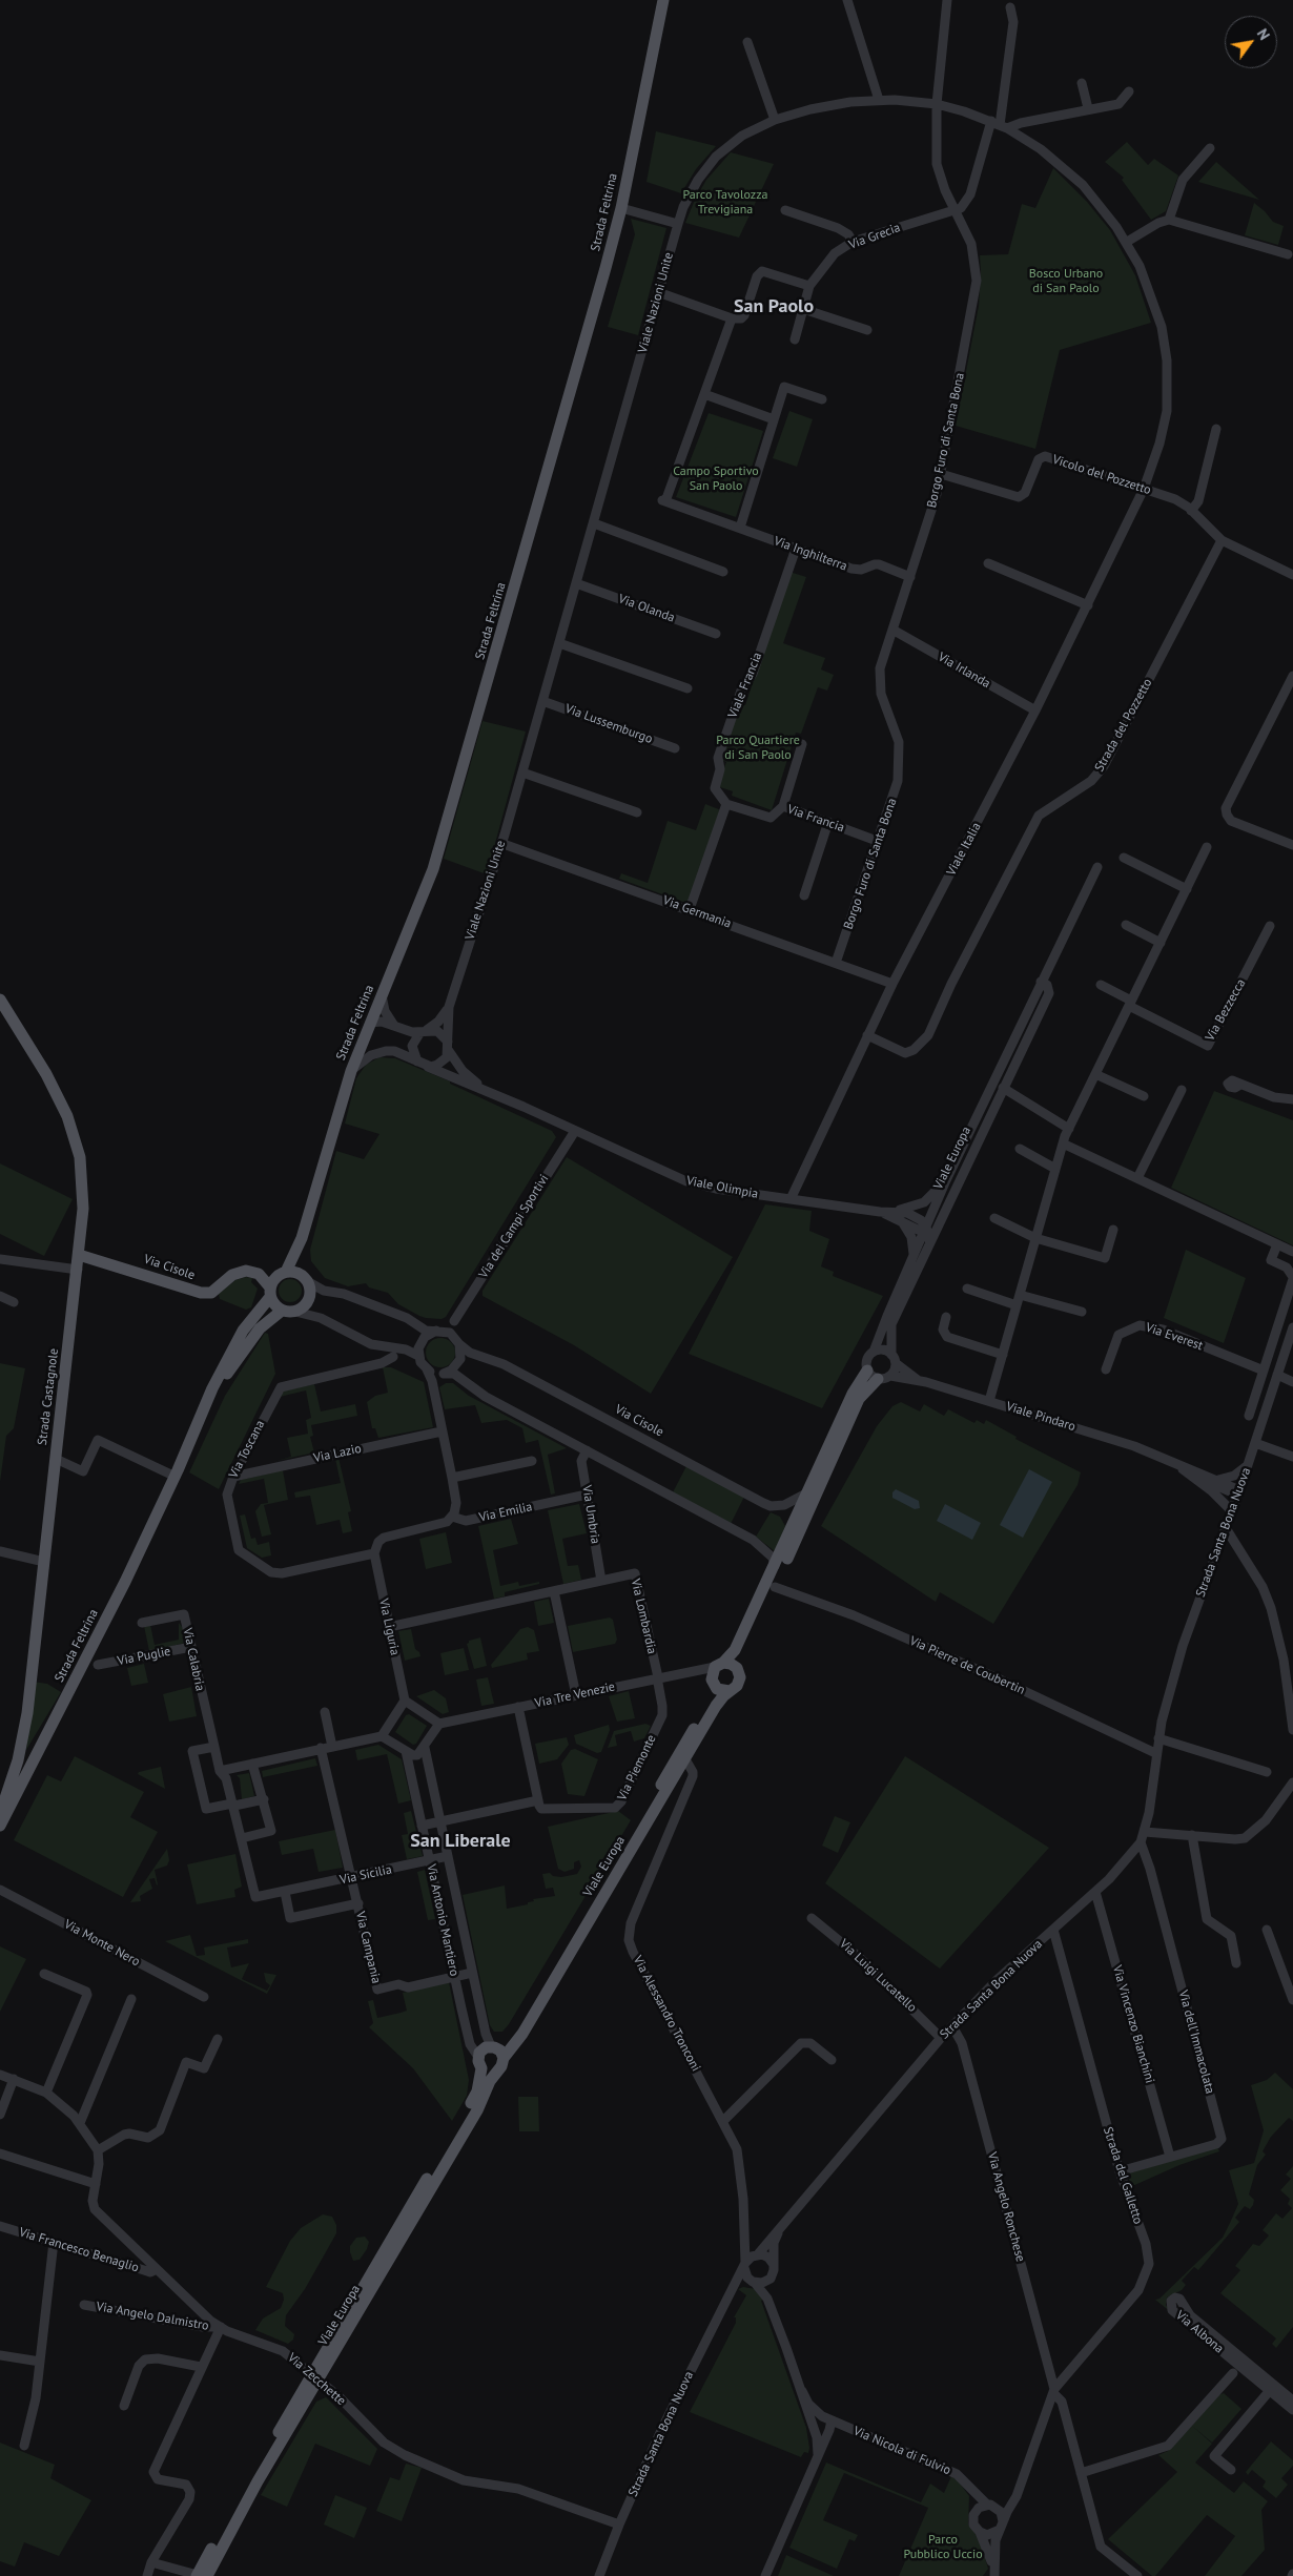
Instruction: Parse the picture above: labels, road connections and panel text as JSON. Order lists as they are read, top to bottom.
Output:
{
  "streets": {
    "main road": [
      "Strada Feltrina",
      "Viale Europa",
      "Via Cisole",
      "Strada Castagnole"
    ],
    "street": [
      "Via Grecia",
      "Viale Nazioni Unite",
      "Borgo Furo di Santa Bona",
      "Vicolo del Pozzetto",
      "Via Inghilterra",
      "Via Olanda",
      "Via Irlanda",
      "Viale Francia",
      "Via Lussemburgo",
      "Strada del Pozzetto",
      "Via Francia",
      "Viale Italia",
      "Via Germania",
      "Via Bezzecca",
      "Viale Olimpia",
      "Via dei Campi Sportivi",
      "Via Everest",
      "Viale Pindaro",
      "Via Toscana",
      "Via Lazio",
      "Via Emilia",
      "Via Umbria",
      "Strada Santa Bona Nuova",
      "Via Lombardia",
      "Via Liguria",
      "Via Puglie",
      "Via Calabria",
      "Via Pierre de Coubertin",
      "Via Tre Venezie",
      "Via Piemonte",
      "Via Sicilia",
      "Via Antonio Mantiero",
      "Via Monte Nero",
      "Via Campania",
      "Via Luigi Lucatello",
      "Via Alessandro Tronconi",
      "Via Vincenzo Bianchini",
      "Via dell'Immacolata",
      "Strada del Galletto",
      "Via Angelo Ronchese",
      "Via Francesco Benaglio",
      "Via Angelo Dalmistro",
      "Via Albona",
      "Via Zecchette",
      "Via Nicola di Fulvio"
    ]
  },
  "crossings": [
    ["Strada Feltrina", "Viale Olimpia"],
    ["Strada Feltrina", "Via Cisole"],
    ["Via Grecia", "Borgo Furo di Santa Bona"],
    ["Viale Nazioni Unite", "Borgo Furo di Santa Bona"],
    ["Viale Nazioni Unite", "Vicolo del Pozzetto"],
    ["Viale Nazioni Unite", "Via Olanda"],
    ["Viale Nazioni Unite", "Via Lussemburgo"],
    ["Viale Nazioni Unite", "Viale Italia"],
    ["Viale Nazioni Unite", "Via Germania"],
    ["Viale Nazioni Unite", "Viale Olimpia"],
    ["Borgo Furo di Santa Bona", "Vicolo del Pozzetto"],
    ["Borgo Furo di Santa Bona", "Via Inghilterra"],
    ["Borgo Furo di Santa Bona", "Via Irlanda"],
    ["Borgo Furo di Santa Bona", "Via Francia"],
    ["Borgo Furo di Santa Bona", "Via Germania"],
    ["Vicolo del Pozzetto", "Strada del Pozzetto"],
    ["Via Inghilterra", "Viale Francia"],
    ["Via Irlanda", "Viale Italia"],
    ["Viale Francia", "Via Francia"],
    ["Strada del Pozzetto", "Viale Italia"],
    ["Viale Italia", "Via Germania"],
    ["Viale Italia", "Viale Olimpia"],
    ["Viale Europa", "Viale Olimpia"],
    ["Viale Europa", "Via Cisole"],
    ["Viale Europa", "Viale Pindaro"],
    ["Viale Europa", "Via Pierre de Coubertin"],
    ["Viale Europa", "Via Tre Venezie"],
    ["Viale Europa", "Via Antonio Mantiero"],
    ["Viale Europa", "Via Alessandro Tronconi"],
    ["Viale Europa", "Via Zecchette"],
    ["Viale Olimpia", "Via dei Campi Sportivi"],
    ["Via dei Campi Sportivi", "Via Cisole"],
    ["Via dei Campi Sportivi", "Via Toscana"],
    ["Via Cisole", "Strada Castagnole"],
    ["Via Cisole", "Via Toscana"],
    ["Viale Pindaro", "Strada Santa Bona Nuova"],
    ["Via Toscana", "Via Lazio"],
    ["Via Toscana", "Via Emilia"],
    ["Via Toscana", "Via Liguria"],
    ["Via Emilia", "Via Umbria"],
    ["Via Emilia", "Via Liguria"],
    ["Via Umbria", "Via Lombardia"],
    ["Strada Santa Bona Nuova", "Via Pierre de Coubertin"],
    ["Strada Santa Bona Nuova", "Via Luigi Lucatello"],
    ["Strada Santa Bona Nuova", "Via Alessandro Tronconi"],
    ["Strada Santa Bona Nuova", "Via Vincenzo Bianchini"],
    ["Strada Santa Bona Nuova", "Via dell'Immacolata"],
    ["Strada Santa Bona Nuova", "Strada del Galletto"],
    ["Strada Santa Bona Nuova", "Via Angelo Ronchese"],
    ["Strada Santa Bona Nuova", "Via Zecchette"],
    ["Via Lombardia", "Via Liguria"],
    ["Via Lombardia", "Via Tre Venezie"],
    ["Via Lombardia", "Via Piemonte"],
    ["Via Puglie", "Via Calabria"],
    ["Via Calabria", "Via Sicilia"],
    ["Via Tre Venezie", "Via Piemonte"],
    ["Via Piemonte", "Via Antonio Mantiero"],
    ["Via Sicilia", "Via Antonio Mantiero"],
    ["Via Sicilia", "Via Campania"],
    ["Via Antonio Mantiero", "Via Campania"],
    ["Via Vincenzo Bianchini", "Via dell'Immacolata"],
    ["Via dell'Immacolata", "Strada del Galletto"],
    ["Strada del Galletto", "Via Angelo Ronchese"],
    ["Strada del Galletto", "Via Nicola di Fulvio"],
    ["Via Francesco Benaglio", "Via Zecchette"],
    ["Via Angelo Dalmistro", "Via Zecchette"]
  ],
  "districts": ["San Paolo", "San Liberale"],
  "parks": [
    "Parco Tavolozza Trevigiana",
    "Bosco Urbano di San Paolo",
    "Campo Sportivo San Paolo",
    "Parco Quartiere di San Paolo",
    "Parco Pubblico Uccio"
  ],
  "north": "top right"
}
